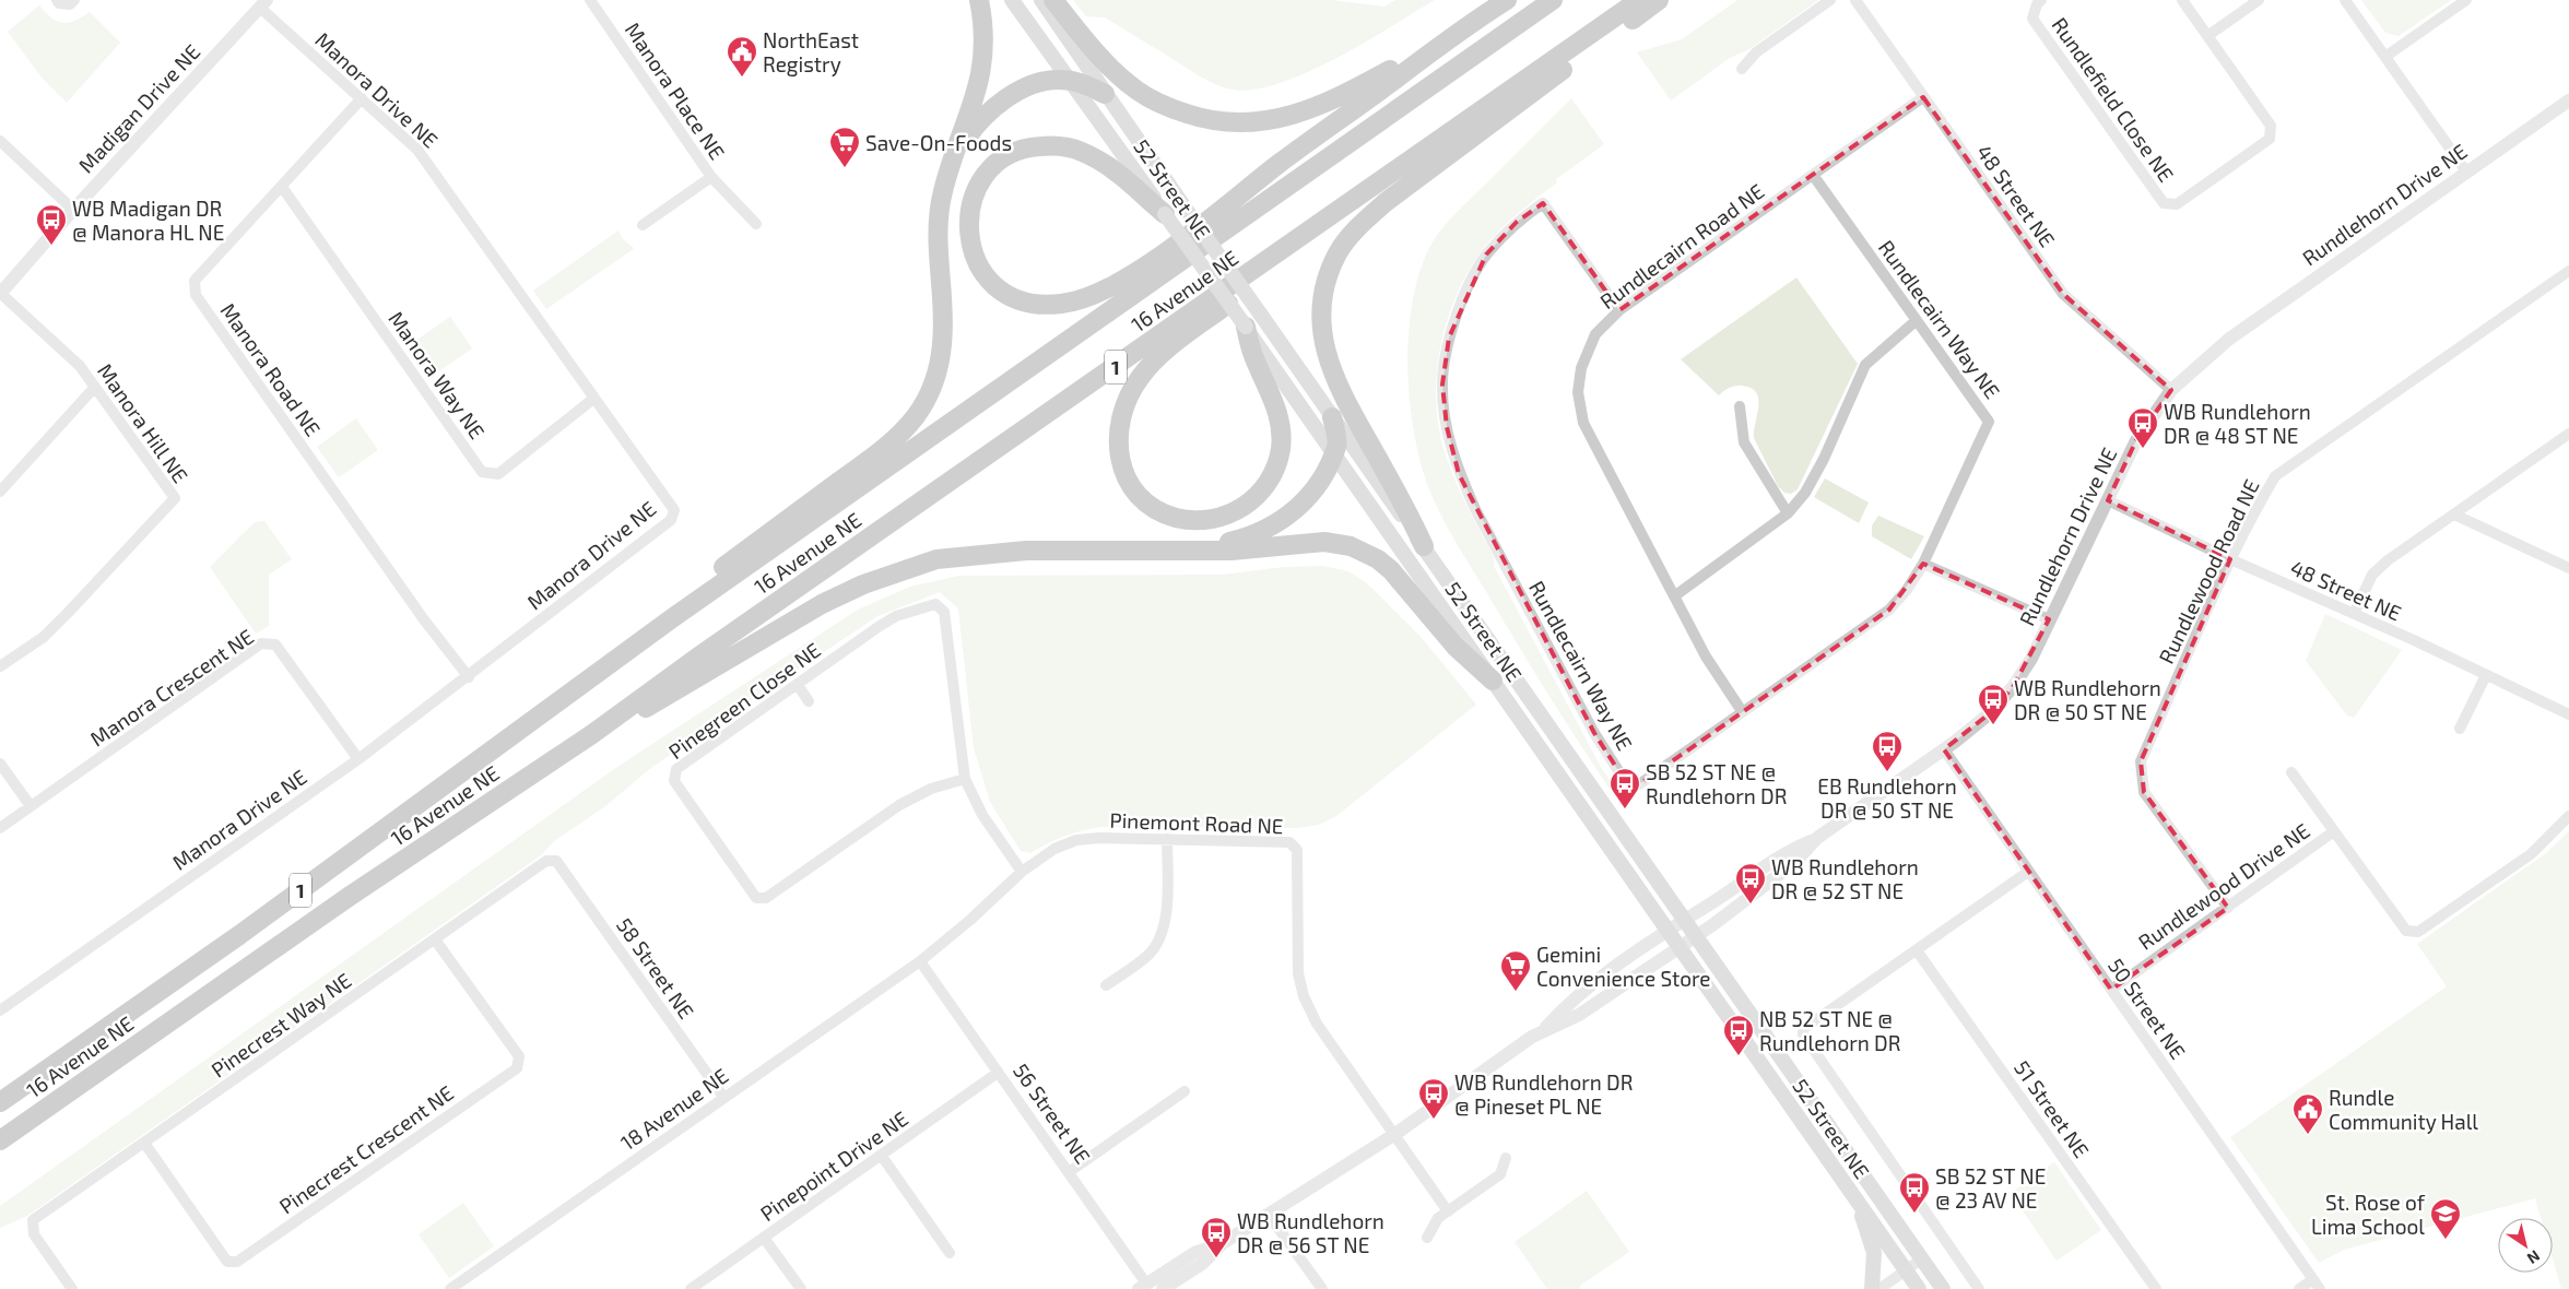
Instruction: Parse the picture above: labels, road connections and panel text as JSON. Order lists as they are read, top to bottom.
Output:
{
  "streets": {
    "highway": ["16 Avenue NE", "1"],
    "main road": ["52 Street NE"],
    "street": [
      "Manora Drive NE",
      "Manora Place NE",
      "Rundlefield Close NE",
      "Madigan Drive NE",
      "48 Street NE",
      "Rundlehorn Drive NE",
      "Rundlecairn Road NE",
      "Rundlecairn Way NE",
      "Manora Road NE",
      "Manora Way NE",
      "Manora Hill NE",
      "Rundlewood Road NE",
      "Manora Crescent NE",
      "Pinegreen Close NE",
      "Pinemont Road NE",
      "Rundlewood Drive NE",
      "58 Street NE",
      "50 Street NE",
      "Pinecrest Way NE",
      "18 Avenue NE",
      "51 Street NE",
      "56 Street NE",
      "Pinecrest Crescent NE",
      "Pinepoint Drive NE"
    ]
  },
  "crossings": [
    ["Manora Drive NE", "Madigan Drive NE"],
    ["Manora Drive NE", "Manora Road NE"],
    ["Manora Drive NE", "Manora Way NE"],
    ["Manora Drive NE", "Manora Crescent NE"],
    ["Madigan Drive NE", "Manora Hill NE"],
    ["52 Street NE", "Rundlehorn Drive NE"],
    ["48 Street NE", "Rundlehorn Drive NE"],
    ["48 Street NE", "Rundlecairn Road NE"],
    ["48 Street NE", "Rundlewood Road NE"],
    ["Rundlehorn Drive NE", "Pinemont Road NE"],
    ["Rundlehorn Drive NE", "50 Street NE"],
    ["Rundlehorn Drive NE", "56 Street NE"],
    ["Rundlecairn Road NE", "Rundlecairn Way NE"],
    ["Manora Road NE", "Manora Way NE"],
    ["Rundlewood Road NE", "Rundlewood Drive NE"],
    ["Pinegreen Close NE", "Pinemont Road NE"],
    ["Pinemont Road NE", "18 Avenue NE"],
    ["Pinemont Road NE", "56 Street NE"],
    ["Rundlewood Drive NE", "50 Street NE"],
    ["58 Street NE", "Pinecrest Way NE"],
    ["58 Street NE", "18 Avenue NE"],
    ["Pinecrest Way NE", "Pinecrest Crescent NE"],
    ["18 Avenue NE", "56 Street NE"],
    ["56 Street NE", "Pinepoint Drive NE"]
  ],
  "places": {
    "public building": ["NorthEast Registry", "Rundle Community Hall"],
    "supermarket": ["Save-On-Foods", "Gemini Convenience Store"],
    "bus stop": [
      "WB Madigan DR @ Manora HL NE",
      "WB Rundlehorn DR @ 48 ST NE",
      "WB Rundlehorn DR @ 50 ST NE",
      "EB Rundlehorn DR @ 50 ST NE",
      "SB 52 ST NE @ Rundlehorn DR",
      "WB Rundlehorn DR @ 52 ST NE",
      "NB 52 ST NE @ Rundlehorn DR",
      "WB Rundlehorn DR @ Pineset PL NE",
      "SB 52 ST NE @ 23 AV NE",
      "WB Rundlehorn DR @ 56 ST NE"
    ],
    "school or university": ["St. Rose of Lima School"]
  },
  "north": "bottom right"
}
